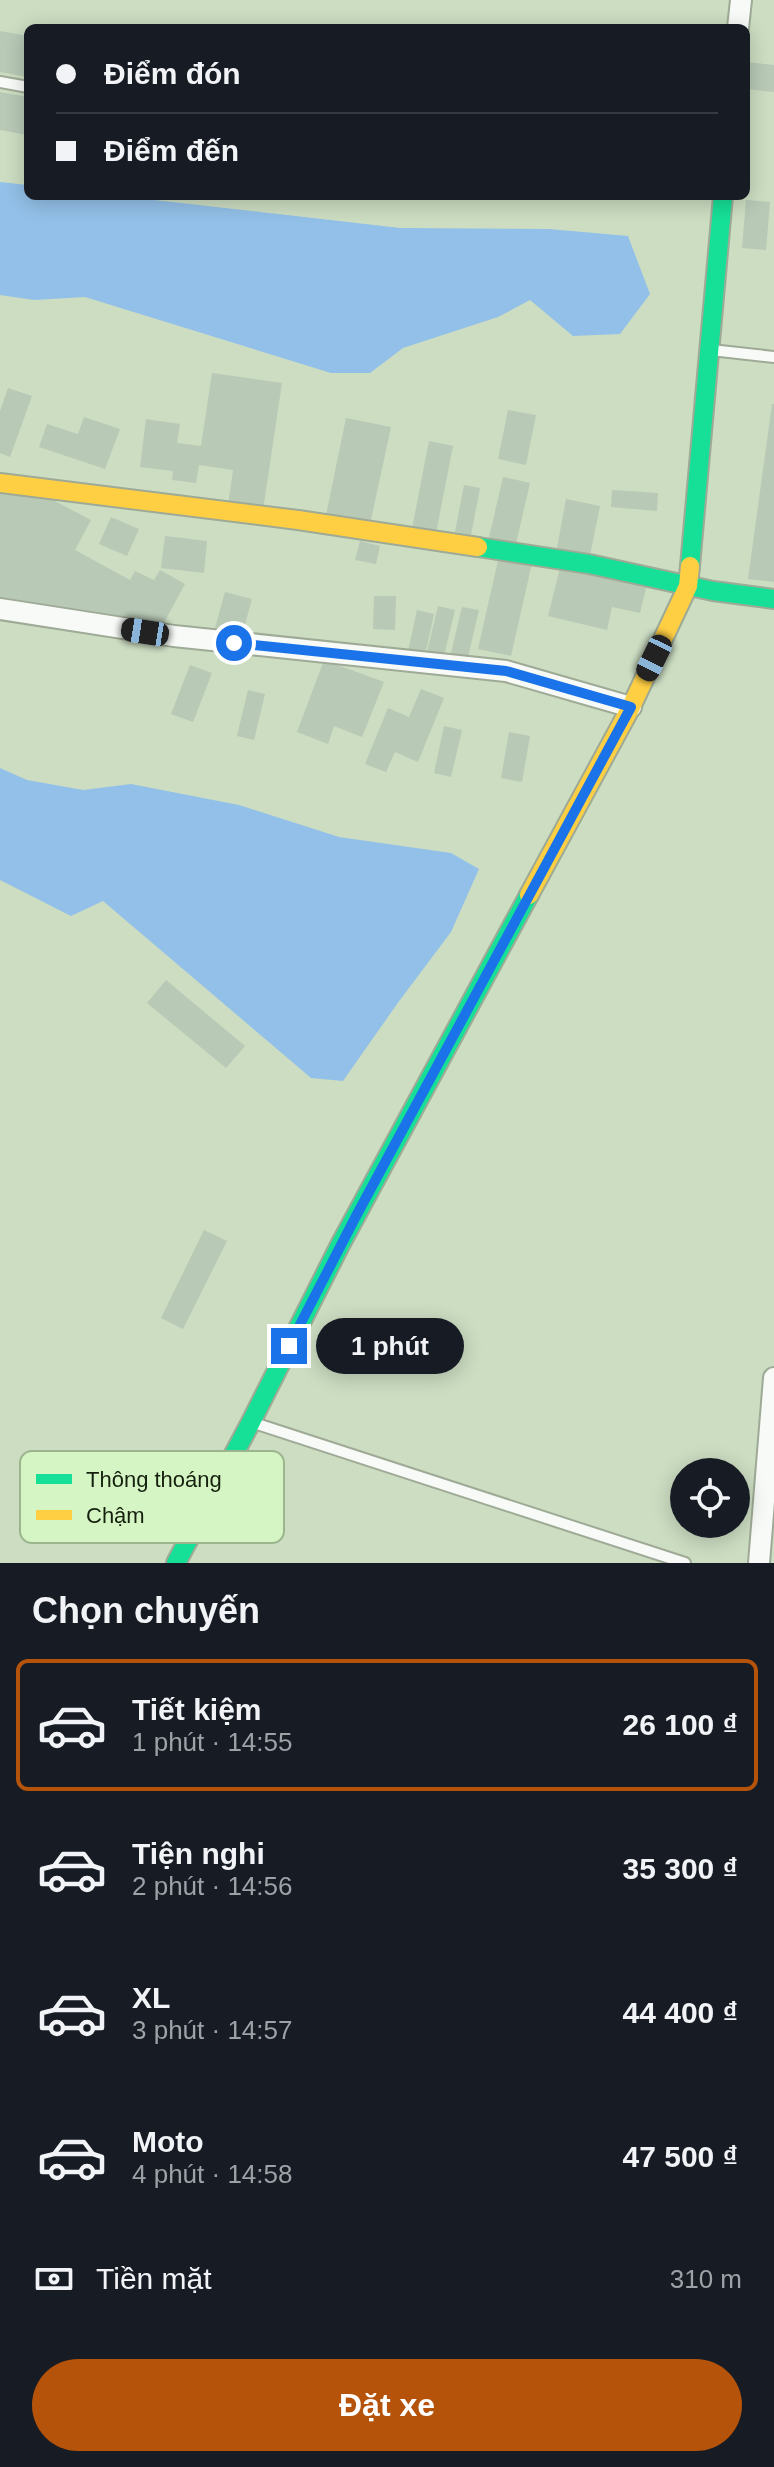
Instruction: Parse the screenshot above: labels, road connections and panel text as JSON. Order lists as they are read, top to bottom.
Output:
{
  "legend": ["Thông thoáng", "Chậm"],
  "page": {
    "banner": ["Điểm đón", "Điểm đến"],
    "bubble": "1 phút",
    "heading": "Chọn chuyến",
    "list": [
      {
        "name": "Tiết kiệm",
        "note": "1 phút · 14:55",
        "value": "26 100 ₫"
      },
      {
        "name": "Tiện nghi",
        "note": "2 phút · 14:56",
        "value": "35 300 ₫"
      },
      {
        "name": "XL",
        "note": "3 phút · 14:57",
        "value": "44 400 ₫"
      },
      {
        "name": "Moto",
        "note": "4 phút · 14:58",
        "value": "47 500 ₫"
      }
    ],
    "pay": ["Tiền mặt", "310 m"],
    "buttons": "Đặt xe"
  }
}
